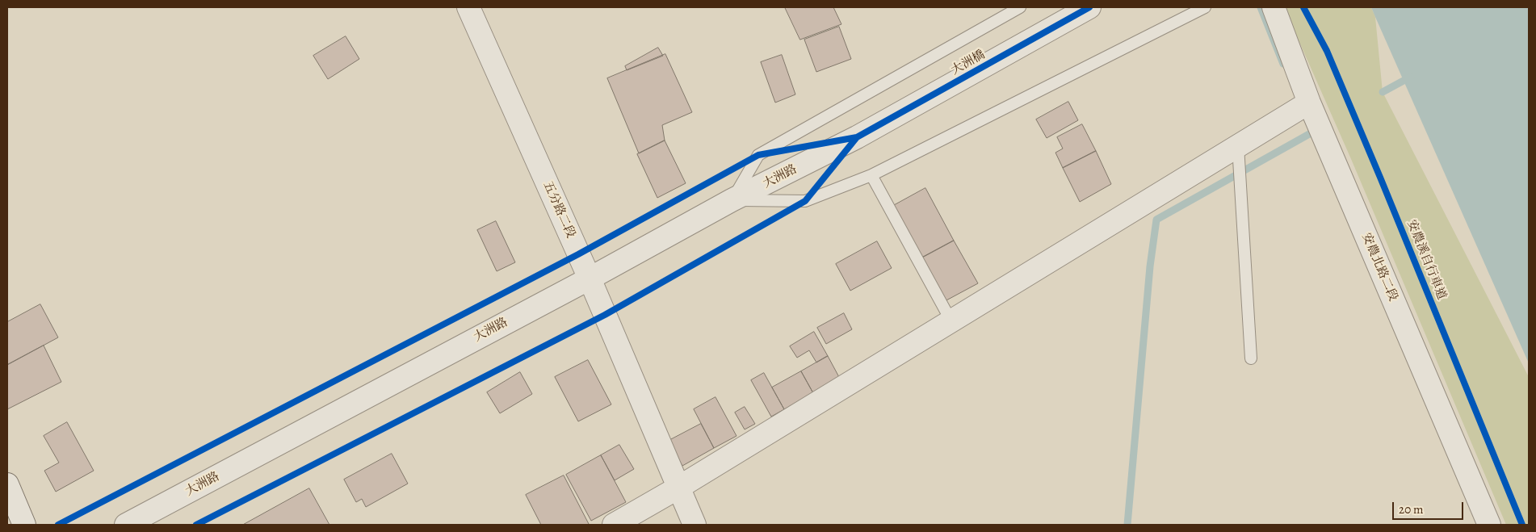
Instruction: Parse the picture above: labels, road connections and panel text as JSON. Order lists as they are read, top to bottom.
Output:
{
  "streets": {
    "street": [
      "大洲橋",
      "大洲路",
      "五分路二段",
      "安農北路二段"
    ],
    "cycle path": ["安農溪自行車道"]
  },
  "crossings": [
    ["大洲橋", "大洲路"],
    ["大洲路", "五分路二段"]
  ],
  "scale_bar": "20 m"
}
